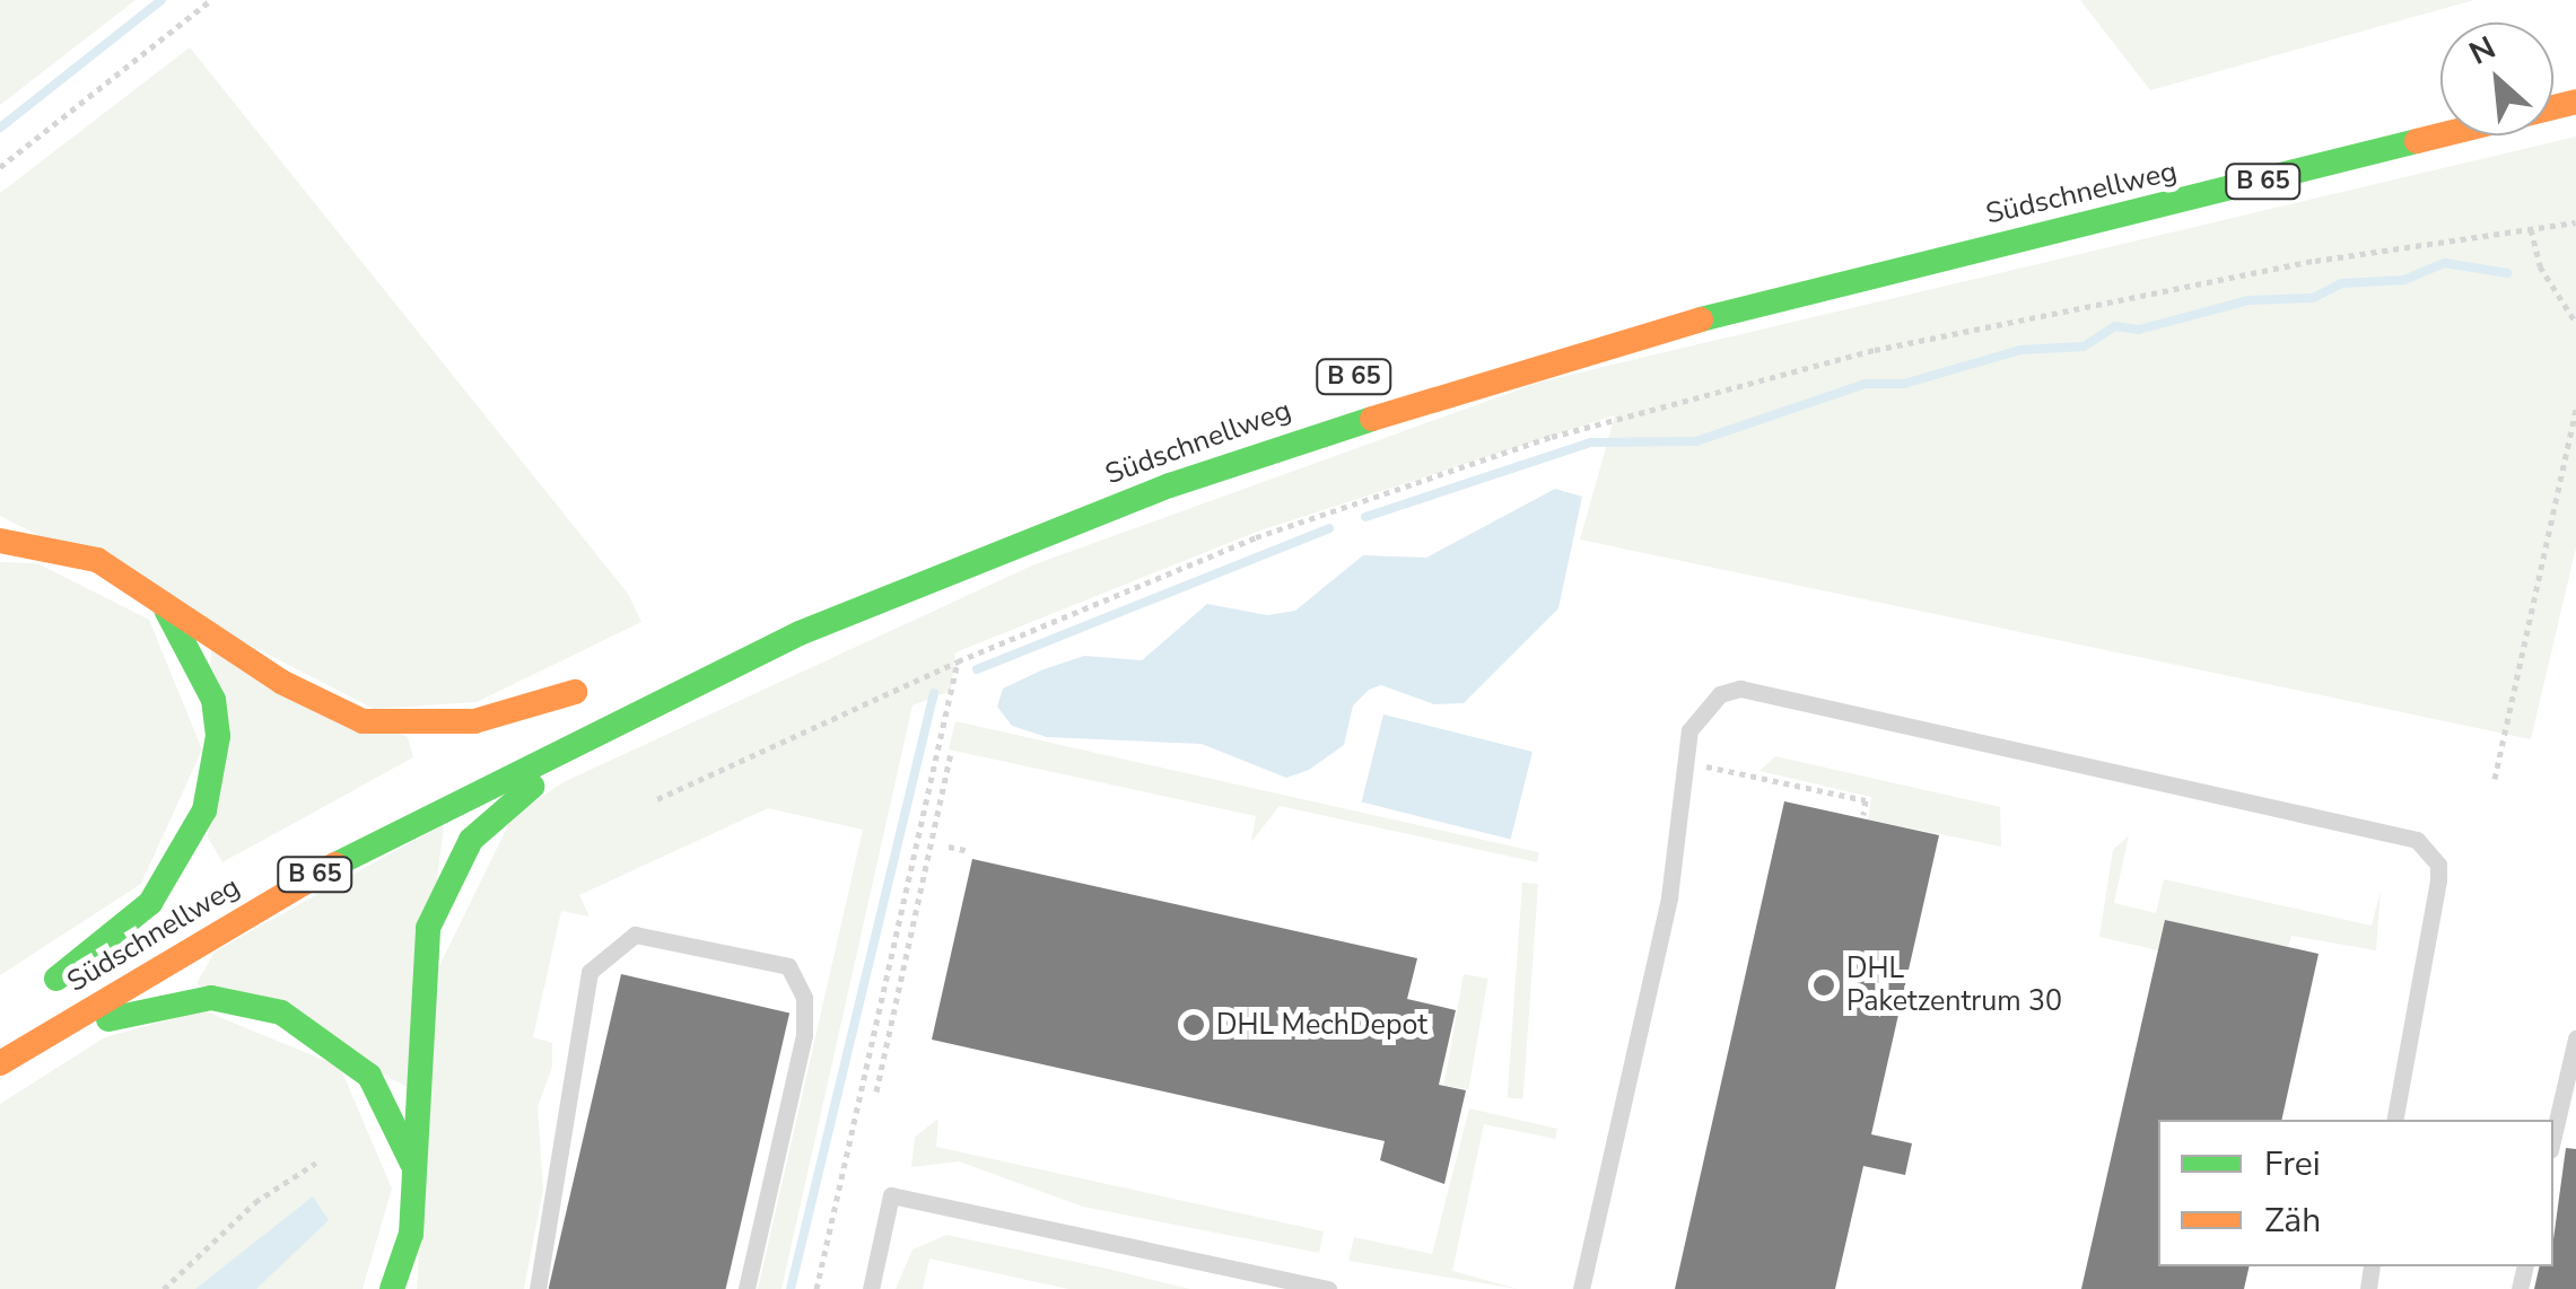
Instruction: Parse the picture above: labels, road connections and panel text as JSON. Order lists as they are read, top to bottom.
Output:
{
  "streets": {
    "highway": ["B 65", "Südschnellweg"]
  },
  "places": ["DHL Paketzentrum 30", "DHL MechDepot"],
  "legend": ["Frei", "Zäh"],
  "north": "top left"
}
